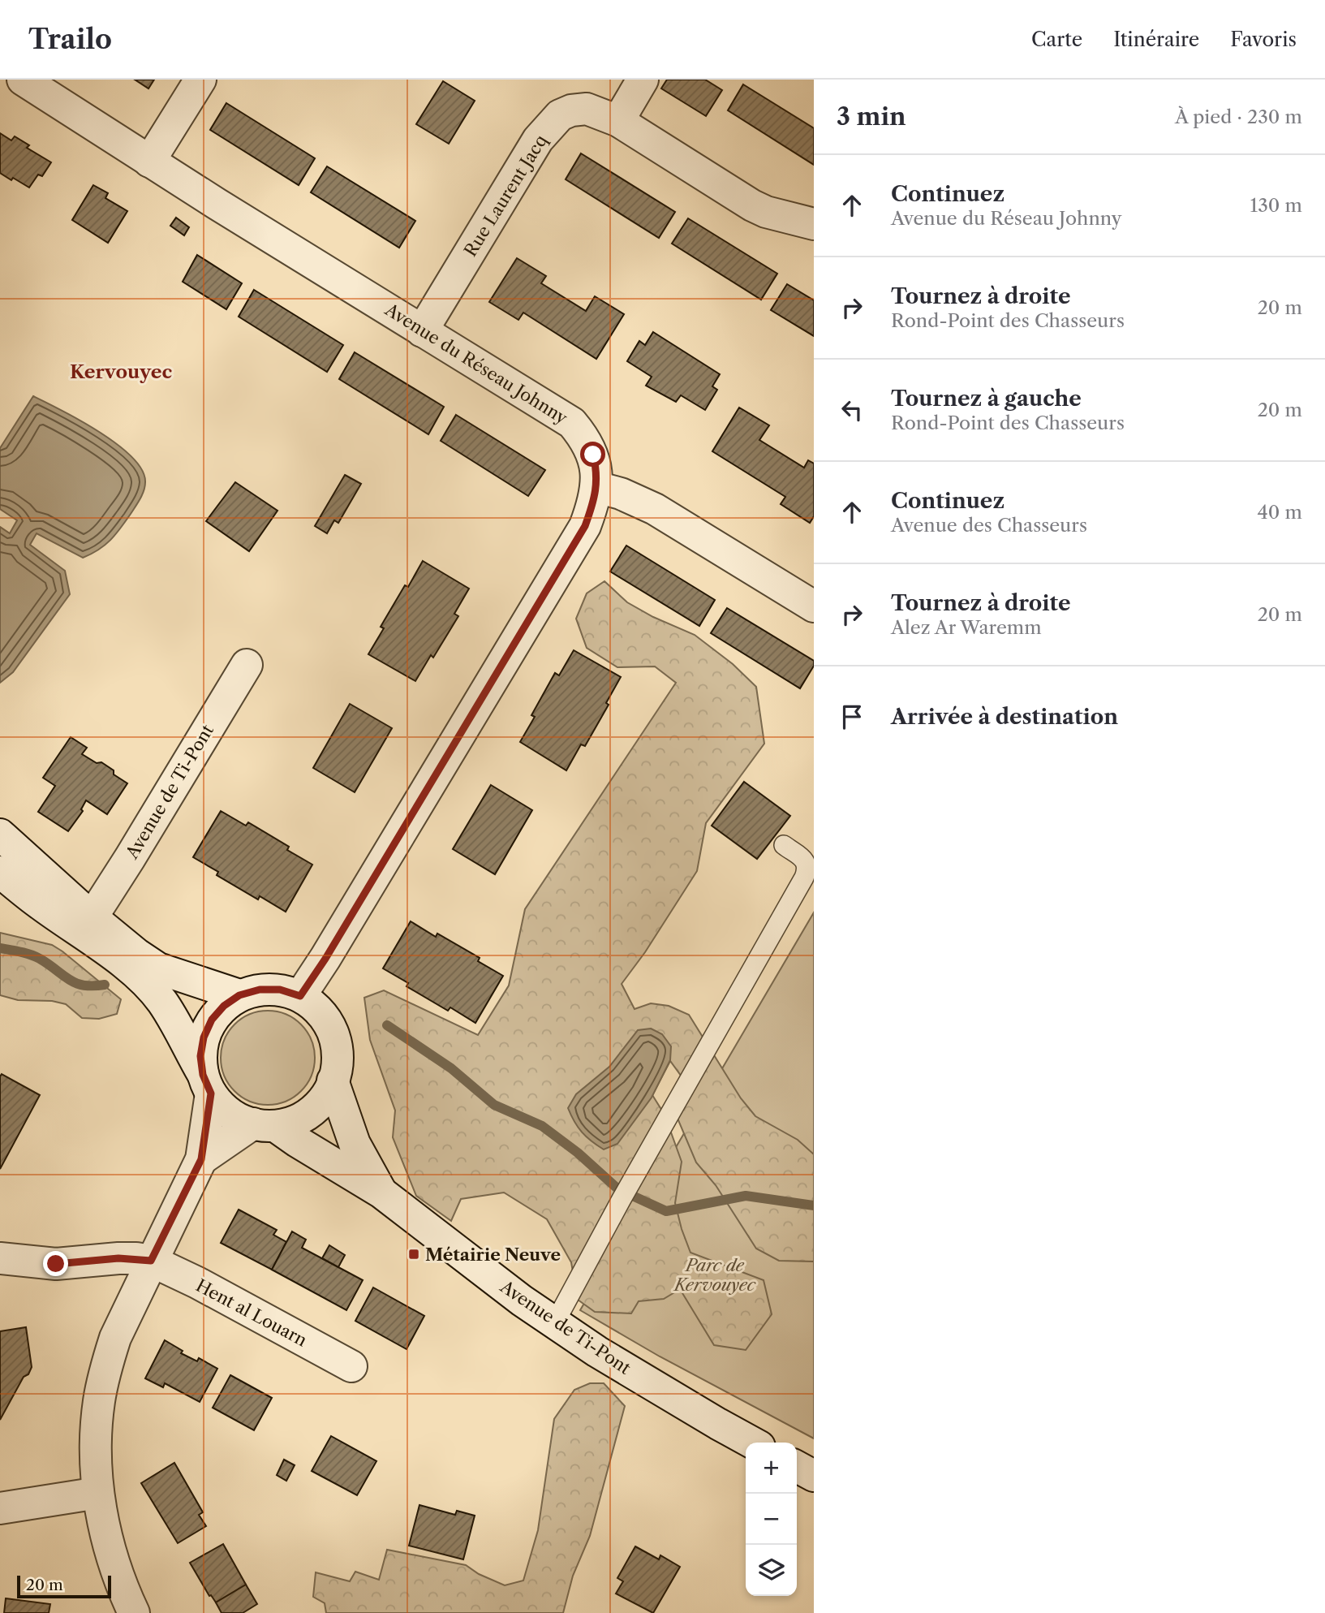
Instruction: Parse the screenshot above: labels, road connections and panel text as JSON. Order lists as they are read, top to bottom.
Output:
{
  "streets": {
    "street": [
      "Rue Laurent Jacq",
      "Avenue du Réseau Johnny",
      "Avenue de Ti-Pont",
      "Hent al Louarn"
    ]
  },
  "crossings": [
    ["Rue Laurent Jacq", "Avenue du Réseau Johnny"],
    ["Avenue du Réseau Johnny", "Avenue de Ti-Pont"]
  ],
  "districts": ["Kervouyec"],
  "parks": ["Parc de Kervouyec"],
  "places": {
    "transit": ["Métairie Neuve"]
  },
  "scale_bar": "20 m",
  "page": {
    "header": "Trailo",
    "nav": ["Carte", "Itinéraire", "Favoris"],
    "heading": ["3 min", "À pied · 230 m"],
    "list": [
      ["Continuez", "Avenue du Réseau Johnny", "130 m"],
      ["Tournez à droite", "Rond-Point des Chasseurs", "20 m"],
      ["Tournez à gauche", "Rond-Point des Chasseurs", "20 m"],
      ["Continuez", "Avenue des Chasseurs", "40 m"],
      ["Tournez à droite", "Alez Ar Waremm", "20 m"],
      "Arrivée à destination"
    ],
    "map_buttons": ["+", "−"],
    "scale": "20 m"
  }
}
